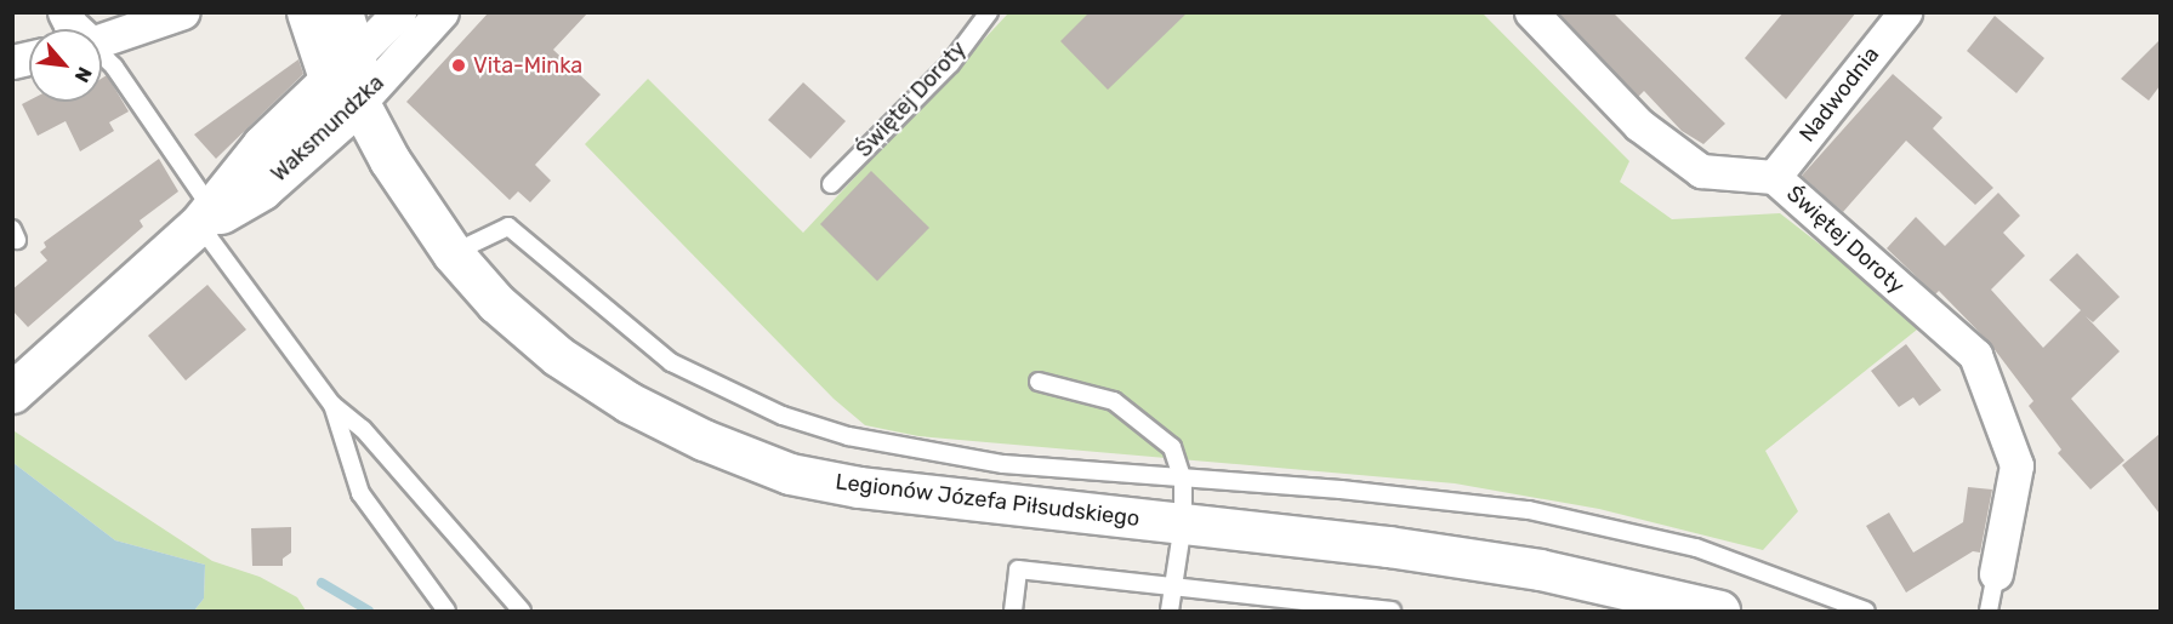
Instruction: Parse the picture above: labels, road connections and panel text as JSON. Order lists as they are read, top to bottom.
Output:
{
  "streets": {
    "street": [
      "Nadwodnia",
      "Świętej Doroty",
      "Waksmundzka",
      "Legionów Józefa Piłsudskiego"
    ]
  },
  "crossings": [
    ["Nadwodnia", "Świętej Doroty"],
    ["Waksmundzka", "Legionów Józefa Piłsudskiego"]
  ],
  "places": ["Vita-Minka"],
  "north": "bottom right"
}
